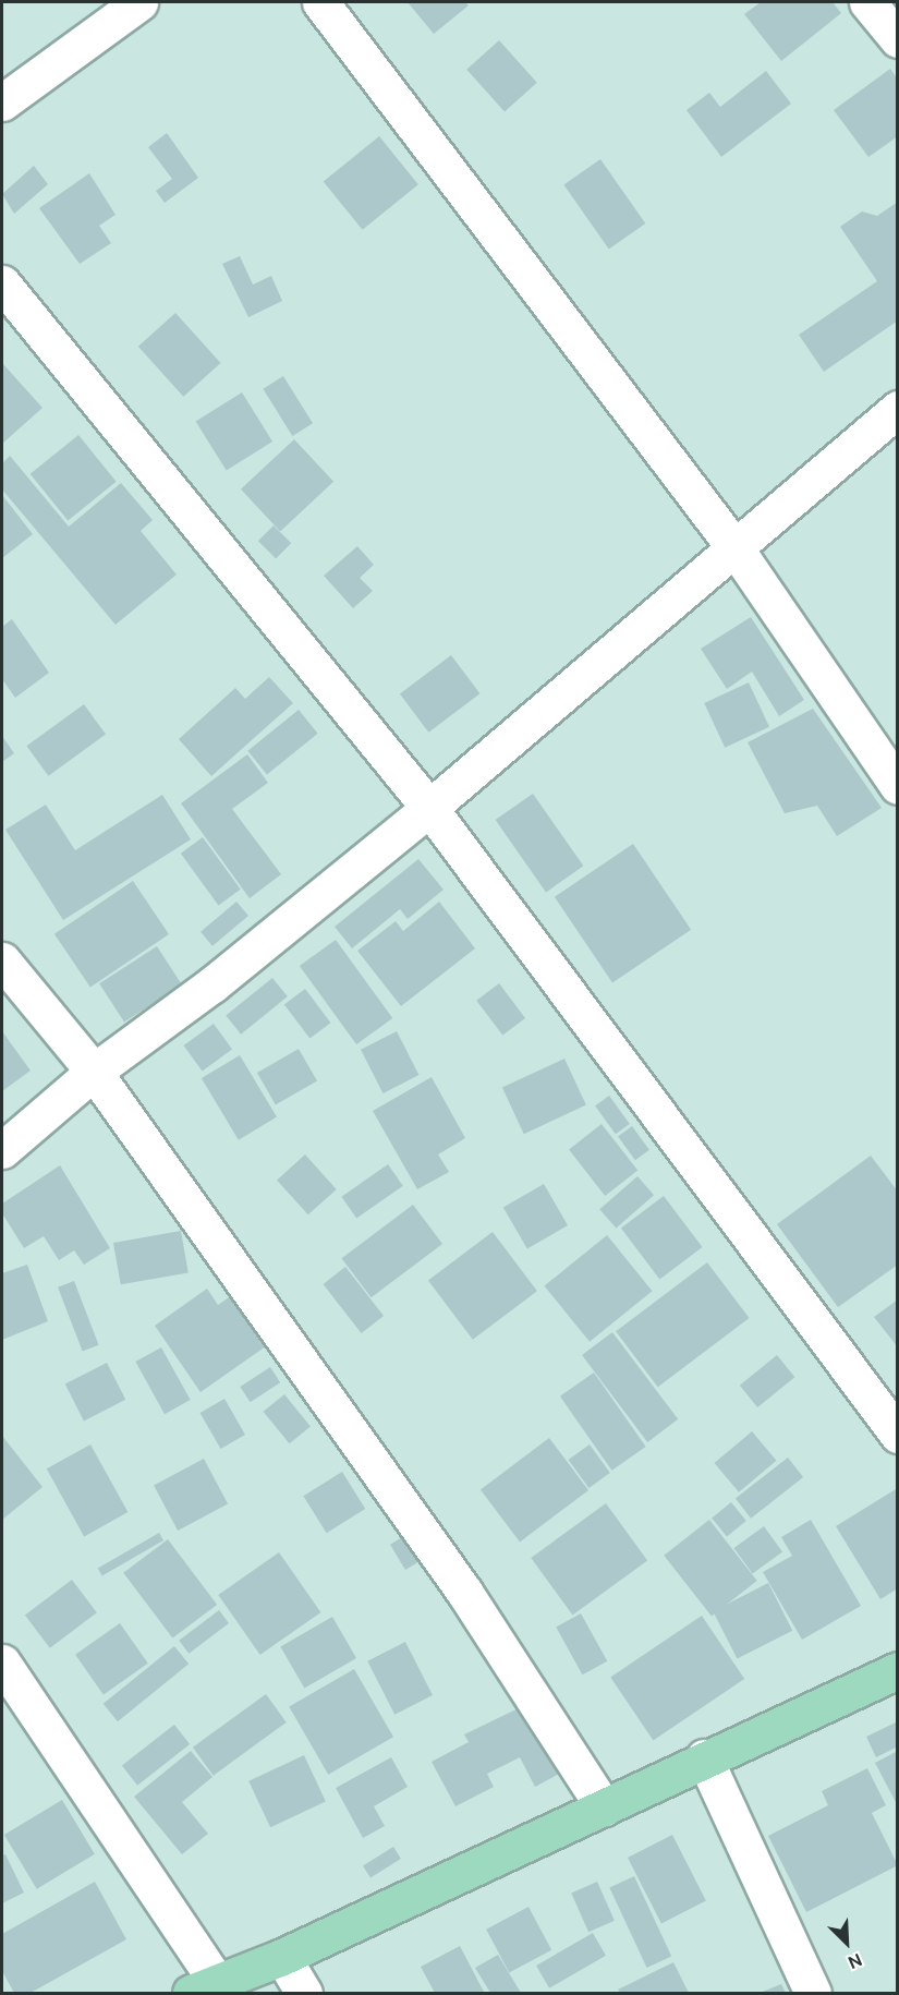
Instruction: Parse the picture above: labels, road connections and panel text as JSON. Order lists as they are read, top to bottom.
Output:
{
  "north": "bottom right"
}
